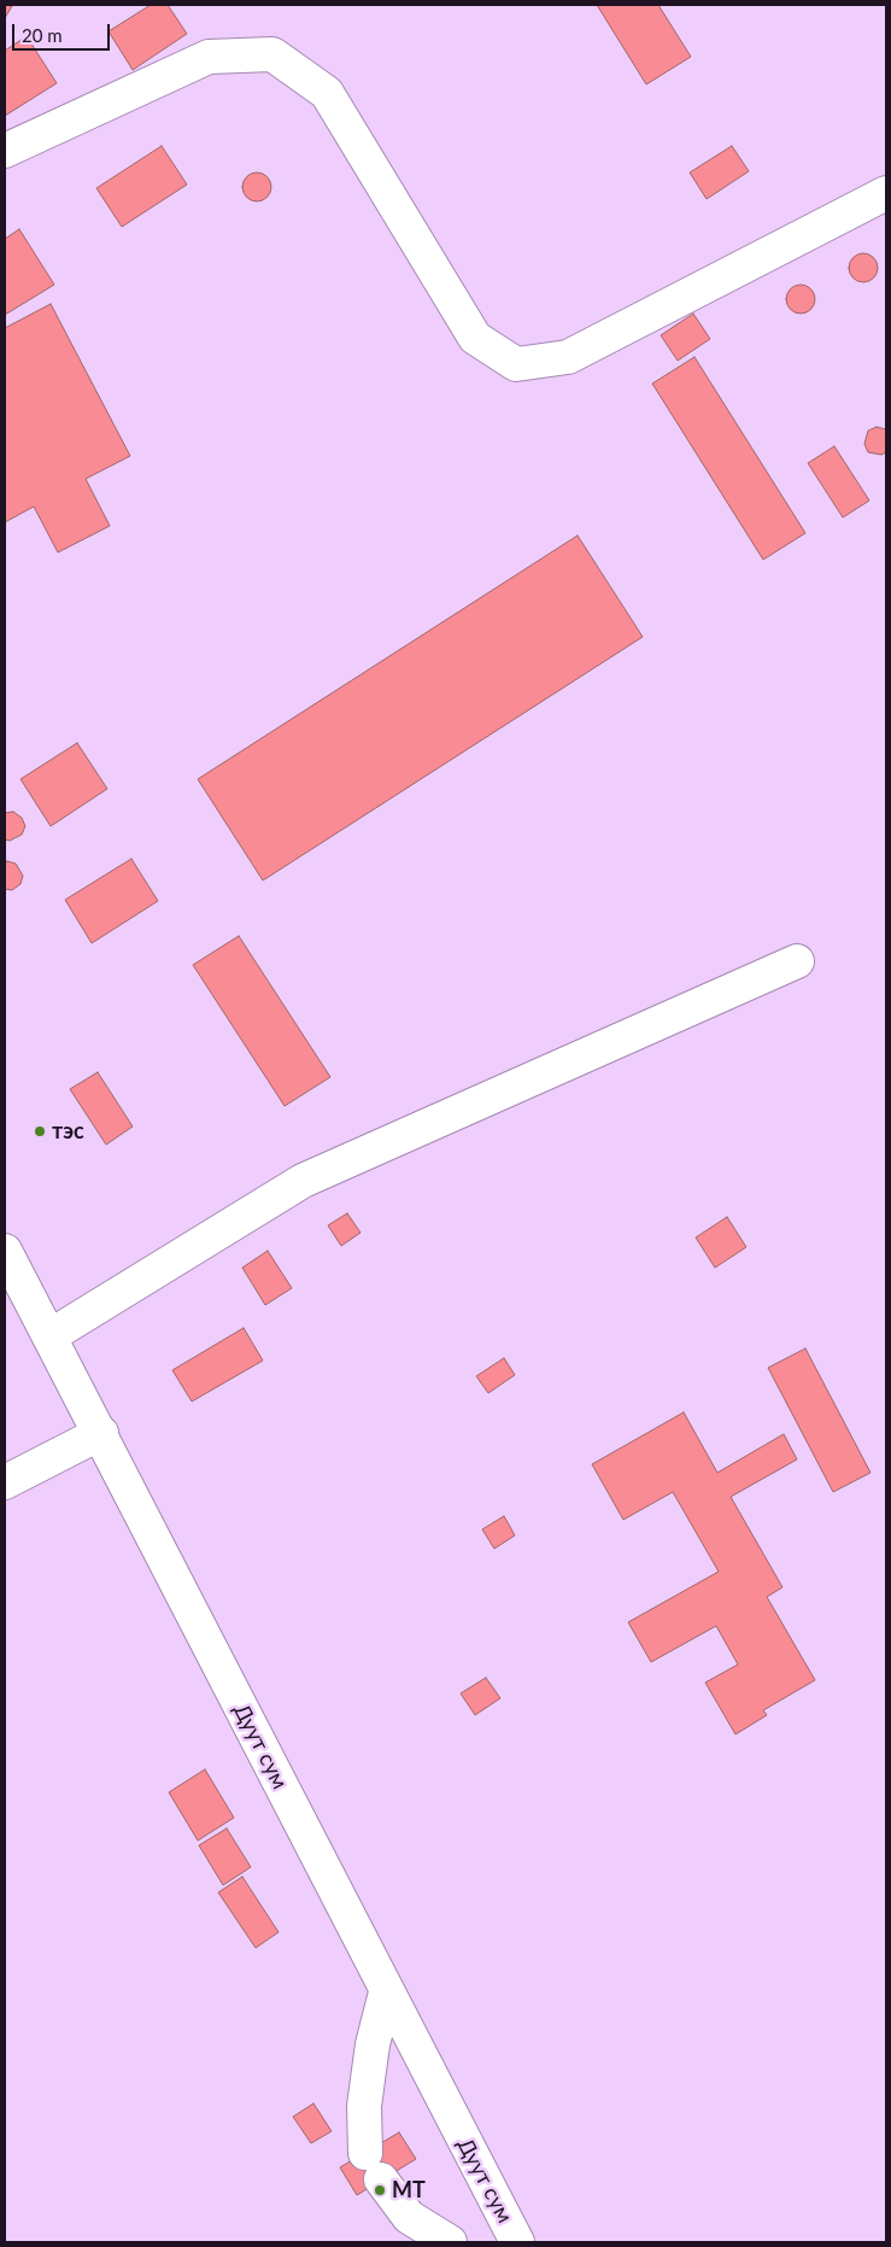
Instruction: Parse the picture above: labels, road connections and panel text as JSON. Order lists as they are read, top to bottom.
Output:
{
  "streets": {
    "street": ["Дуут сум"]
  },
  "places": ["тэс", "MT"],
  "scale_bar": "20 m"
}
